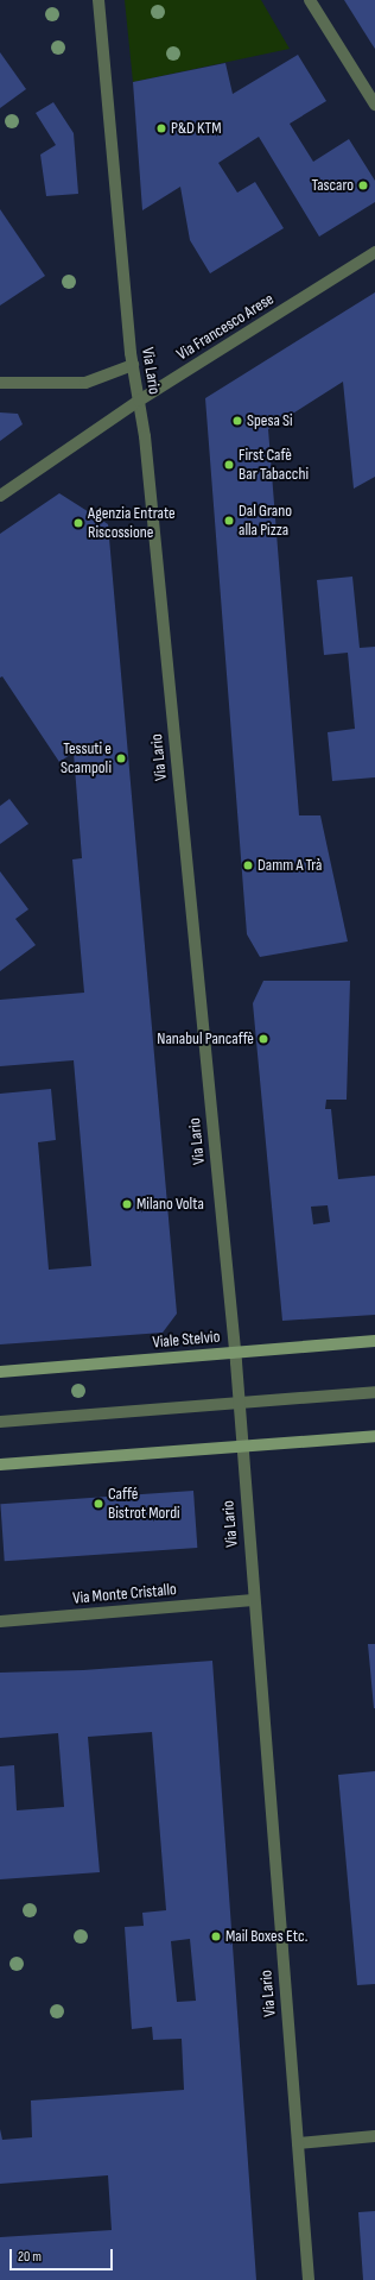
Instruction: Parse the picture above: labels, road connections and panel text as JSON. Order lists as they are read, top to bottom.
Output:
{
  "streets": {
    "main road": ["Viale Stelvio"],
    "street": ["Via Francesco Arese", "Via Lario", "Via Monte Cristallo"]
  },
  "crossings": [
    ["Via Francesco Arese", "Via Lario"],
    ["Via Lario", "Viale Stelvio"],
    ["Via Lario", "Via Monte Cristallo"]
  ],
  "places": [
    "P&D KTM",
    "Tascaro",
    "Spesa Si",
    "First Cafè Bar Tabacchi",
    "Dal Grano alla Pizza",
    "Agenzia Entrate Riscossione",
    "Tessuti e Scampoli",
    "Damm A Trà",
    "Nanabul Pancaffè",
    "Milano Volta",
    "Caffé Bistrot Mordi",
    "Mail Boxes Etc."
  ],
  "scale_bar": "20 m"
}
